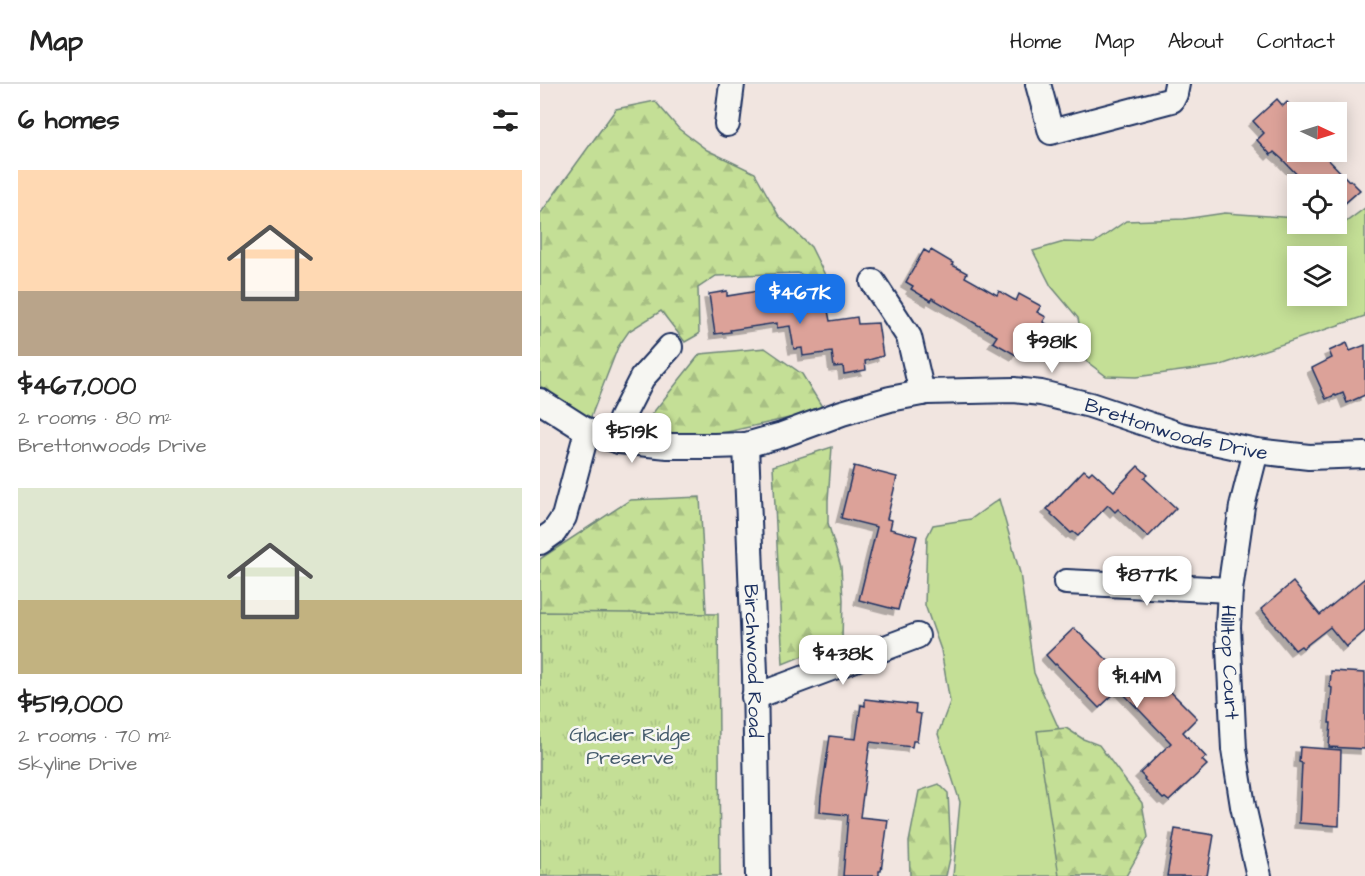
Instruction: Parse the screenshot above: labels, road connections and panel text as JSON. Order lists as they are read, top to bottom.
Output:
{
  "streets": {
    "street": ["Brettonwoods Drive", "Birchwood Road", "Hilltop Court"]
  },
  "crossings": [
    ["Brettonwoods Drive", "Birchwood Road"],
    ["Brettonwoods Drive", "Hilltop Court"]
  ],
  "parks": ["Glacier Ridge Preserve"],
  "north": "right",
  "page": {
    "header": "Map",
    "nav": [
      "Home",
      "Map",
      "About",
      "Contact"
    ],
    "heading": "6 homes",
    "list": [
      {
        "name": "$467,000",
        "note": "2 rooms · 80 m² · Brettonwoods Drive"
      },
      {
        "name": "$519,000",
        "note": "2 rooms · 70 m² · Skyline Drive"
      }
    ],
    "price": [
      "$467K",
      "$981K",
      "$519K",
      "$877K",
      "$438K",
      "$1.41M"
    ]
  }
}
